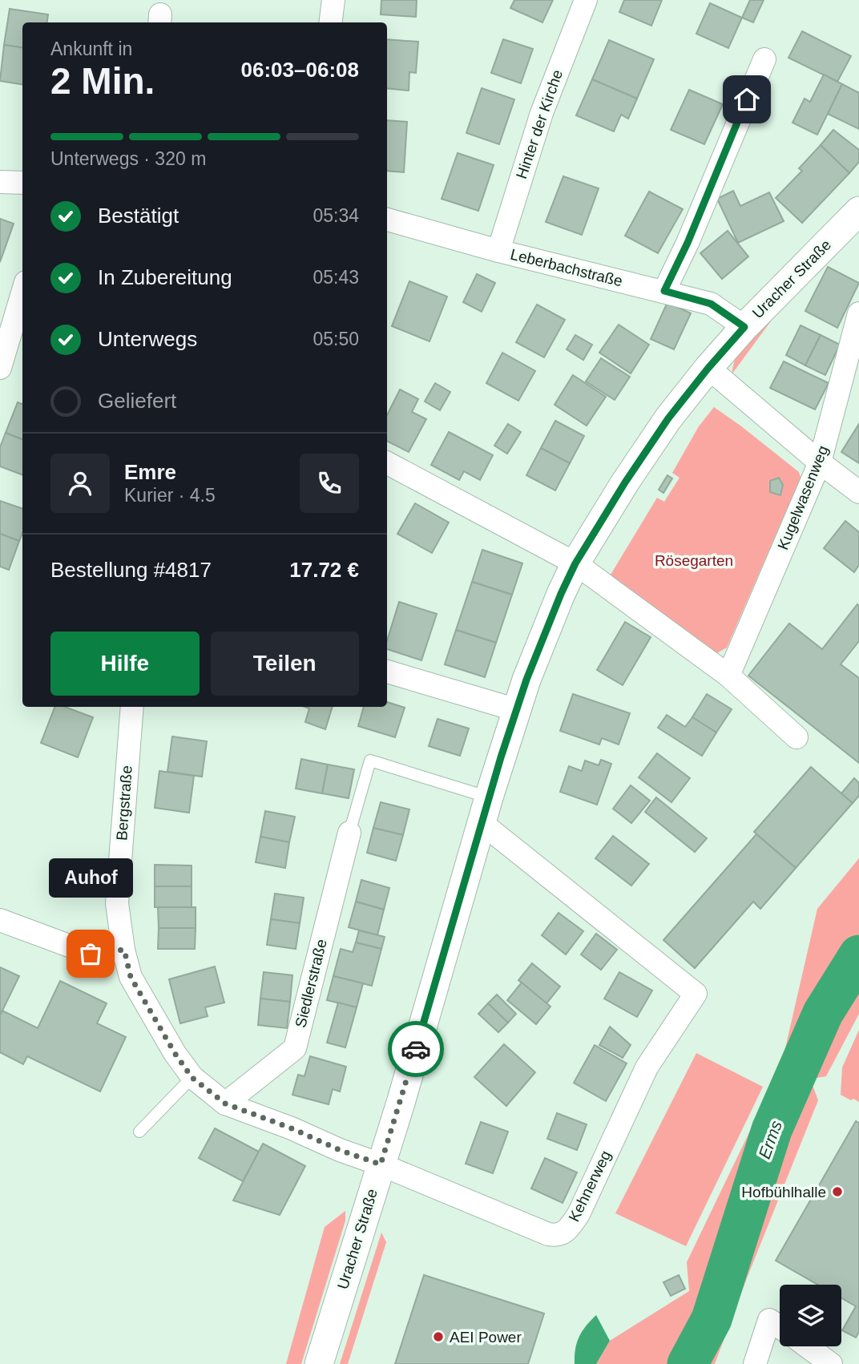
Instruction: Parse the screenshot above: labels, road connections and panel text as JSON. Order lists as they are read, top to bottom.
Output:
{
  "streets": {
    "street": [
      "Hinter der Kirche",
      "Leberbachstraße",
      "Uracher Straße",
      "Kugelwasenweg",
      "Bergstraße",
      "Siedlerstraße",
      "Kehnerweg"
    ]
  },
  "crossings": [
    ["Hinter der Kirche", "Leberbachstraße"],
    ["Leberbachstraße", "Uracher Straße"],
    ["Uracher Straße", "Bergstraße"],
    ["Uracher Straße", "Kehnerweg"],
    ["Bergstraße", "Siedlerstraße"],
    ["Bergstraße", "Kehnerweg"]
  ],
  "water": ["Erms"],
  "parks": ["Rösegarten"],
  "places": ["Auhof", "Hofbühlhalle", "AEI Power"],
  "page": {
    "heading": ["2 Min.", "Ankunft in", "06:03–06:08"],
    "panel": [
      "Emre",
      "Kurier · 4.5",
      "Bestellung #4817",
      "17.72 €"
    ],
    "bar": "Unterwegs · 320 m",
    "list": [
      ["Bestätigt", "05:34"],
      ["In Zubereitung", "05:43"],
      ["Unterwegs", "05:50"],
      "Geliefert"
    ],
    "buttons": ["Hilfe", "Teilen"],
    "bubble": "Auhof"
  }
}
